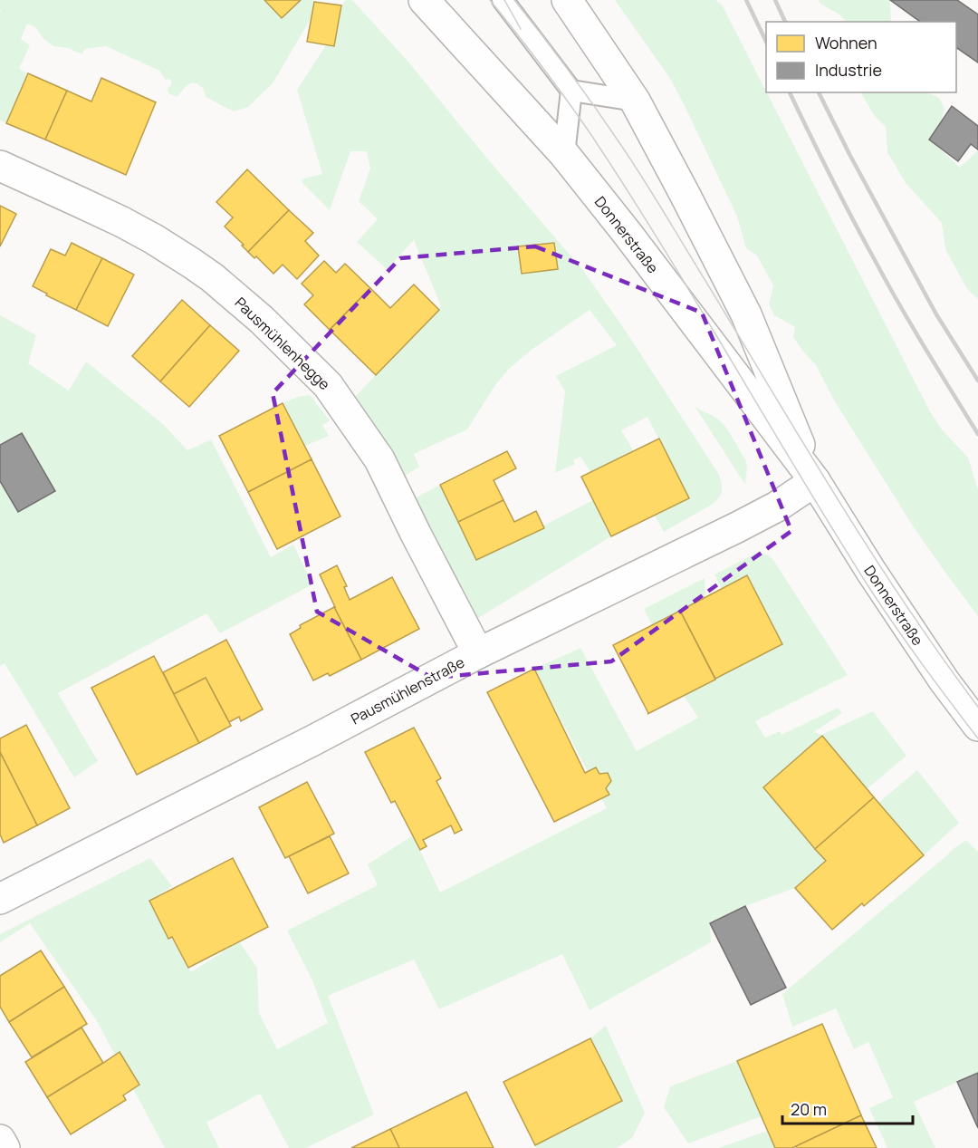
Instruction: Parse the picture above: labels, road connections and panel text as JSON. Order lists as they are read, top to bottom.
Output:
{
  "streets": {
    "street": ["Donnerstraße", "Pausmühlenhegge", "Pausmühlenstraße"]
  },
  "crossings": [
    ["Donnerstraße", "Pausmühlenstraße"],
    ["Pausmühlenhegge", "Pausmühlenstraße"]
  ],
  "legend": ["Wohnen", "Industrie"],
  "scale_bar": "20 m"
}
